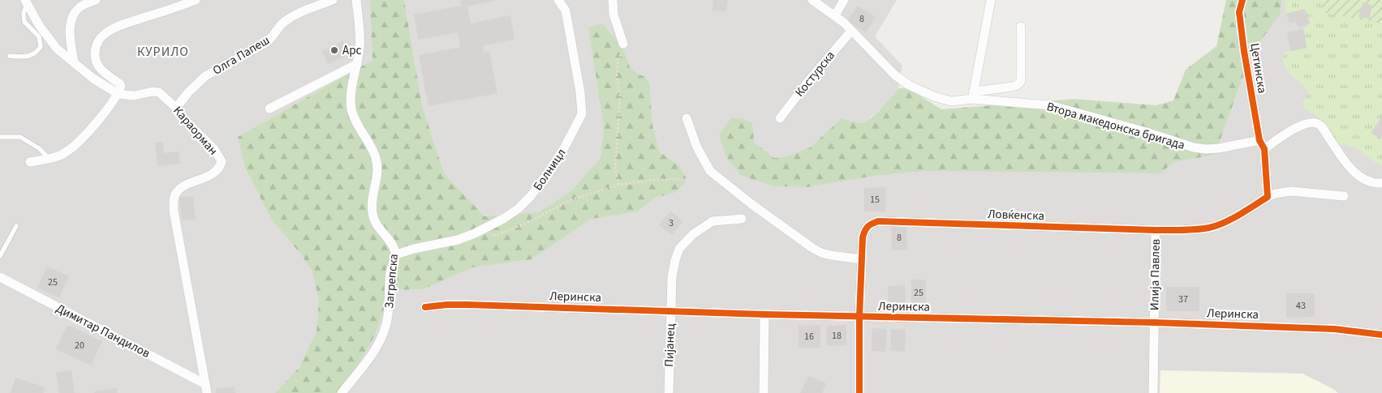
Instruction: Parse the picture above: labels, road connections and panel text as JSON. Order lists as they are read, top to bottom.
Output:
{
  "streets": {
    "street": [
      "Олга Папеш",
      "Цетинска",
      "Костурска",
      "Втора македонска бригада",
      "Караорман",
      "Болницл",
      "Ловќенска",
      "Илија Павлев",
      "Загрепска",
      "Леринска",
      "Димитар Пандилов",
      "Пијанец"
    ]
  },
  "crossings": [
    ["Олга Папеш", "Караорман"],
    ["Цетинска", "Втора македонска бригада"],
    ["Костурска", "Втора македонска бригада"],
    ["Караорман", "Димитар Пандилов"],
    ["Болницл", "Загрепска"],
    ["Ловќенска", "Илија Павлев"],
    ["Ловќенска", "Леринска"],
    ["Илија Павлев", "Леринска"],
    ["Леринска", "Пијанец"]
  ],
  "districts": ["КУРИЛО"],
  "places": ["Арс"],
  "house_numbers": [
    "8",
    "15",
    "3",
    "8",
    "25",
    "25",
    "37",
    "43",
    "18",
    "16",
    "20"
  ]
}
